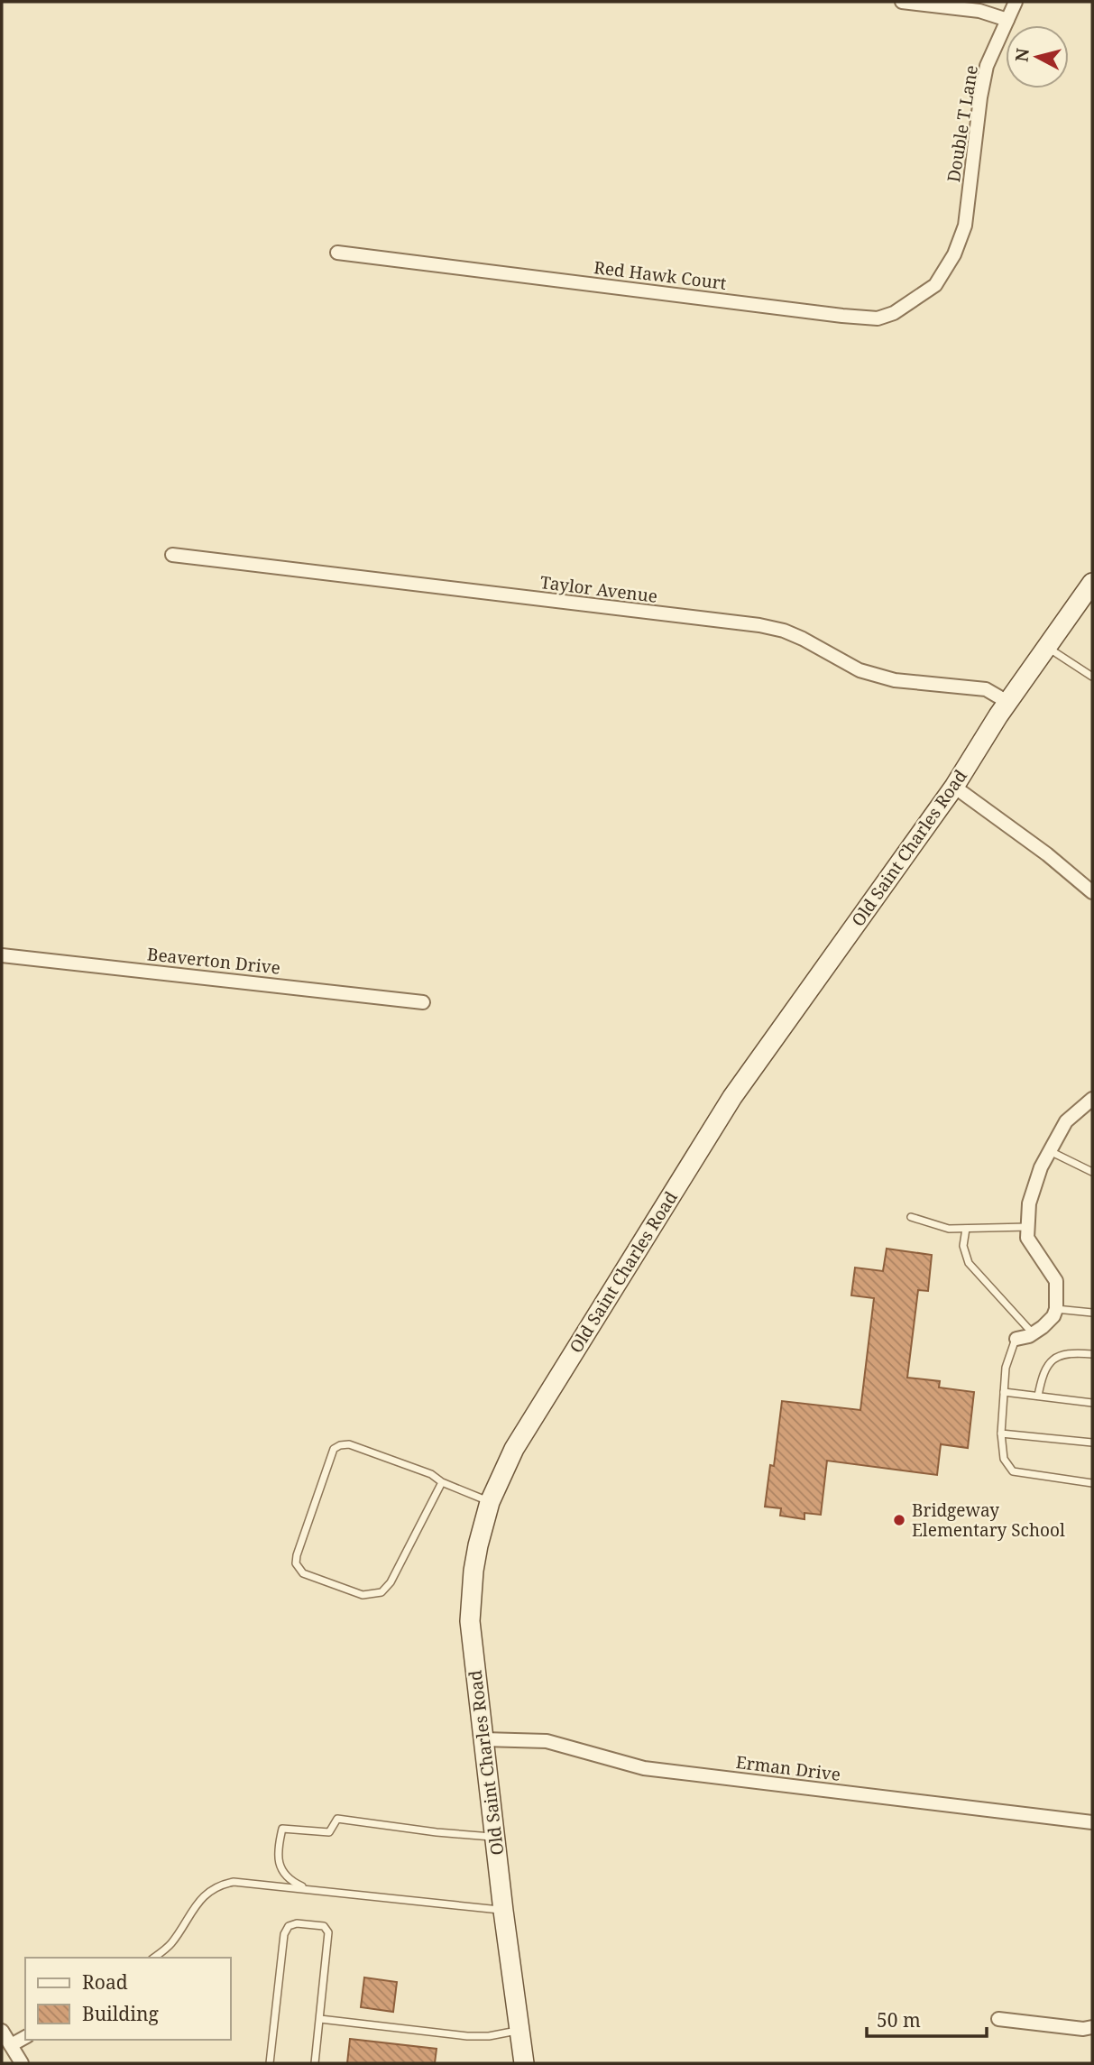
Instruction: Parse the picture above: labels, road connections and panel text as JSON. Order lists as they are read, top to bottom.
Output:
{
  "streets": {
    "street": [
      "Double T Lane",
      "Red Hawk Court",
      "Taylor Avenue",
      "Old Saint Charles Road",
      "Beaverton Drive",
      "Erman Drive"
    ]
  },
  "crossings": [
    ["Double T Lane", "Red Hawk Court"],
    ["Taylor Avenue", "Old Saint Charles Road"],
    ["Old Saint Charles Road", "Erman Drive"]
  ],
  "places": ["Bridgeway Elementary School"],
  "legend": ["Road", "Building"],
  "scale_bar": "50 m",
  "north": "left"
}
